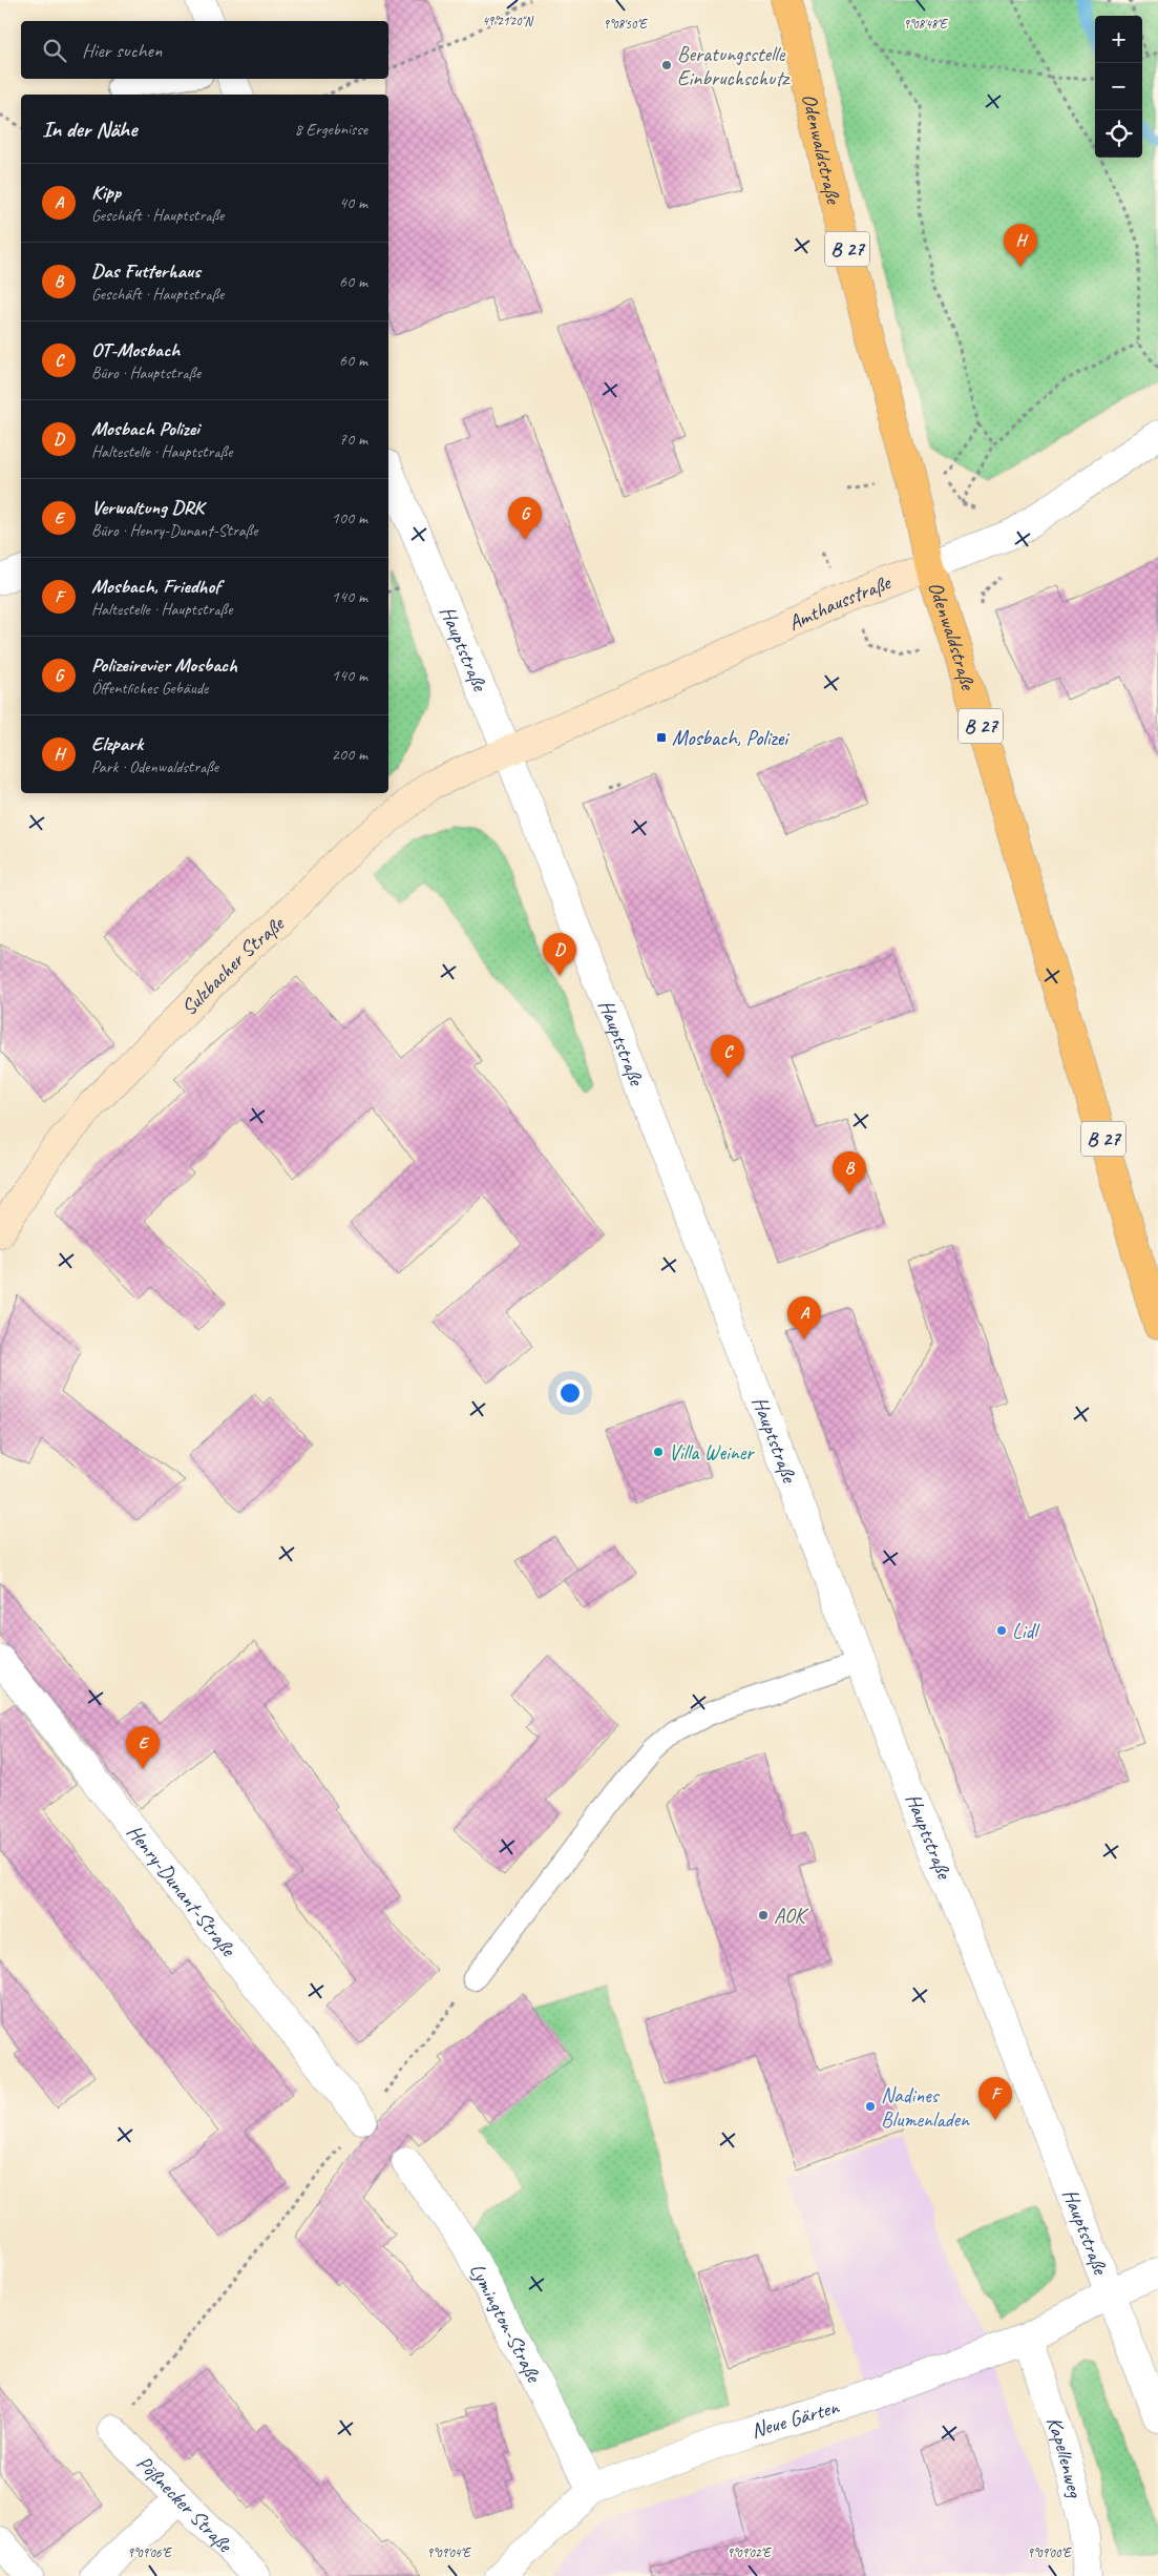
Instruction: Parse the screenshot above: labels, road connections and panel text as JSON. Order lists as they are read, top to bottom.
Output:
{
  "streets": {
    "main road": [
      "Odenwaldstraße",
      "B 27",
      "Amthausstraße",
      "Sulzbacher Straße"
    ],
    "street": [
      "Hauptstraße",
      "Henry-Dunant-Straße",
      "Lymington-Straße",
      "Neue Gärten",
      "Kapellenweg",
      "Pößnecker Straße"
    ]
  },
  "crossings": [
    ["Odenwaldstraße", "Amthausstraße"],
    ["Amthausstraße", "Hauptstraße"],
    ["Amthausstraße", "Sulzbacher Straße"],
    ["Hauptstraße", "Sulzbacher Straße"],
    ["Hauptstraße", "Neue Gärten"],
    ["Lymington-Straße", "Neue Gärten"],
    ["Neue Gärten", "Kapellenweg"]
  ],
  "places": {
    "other": [
      "Beratungsstelle Einbruchschutz",
      "Villa Weiner",
      "Lidl",
      "AOK",
      "Nadines Blumenladen"
    ],
    "transit": ["Mosbach, Polizei"]
  },
  "page": {
    "map_buttons": ["+", "−"],
    "search": "Hier suchen",
    "heading": ["In der Nähe", "8 Ergebnisse"],
    "list": [
      {
        "mark": "A",
        "name": "Kipp",
        "note": "Geschäft · Hauptstraße",
        "value": "40 m"
      },
      {
        "mark": "B",
        "name": "Das Futterhaus",
        "note": "Geschäft · Hauptstraße",
        "value": "60 m"
      },
      {
        "mark": "C",
        "name": "OT-Mosbach",
        "note": "Büro · Hauptstraße",
        "value": "60 m"
      },
      {
        "mark": "D",
        "name": "Mosbach Polizei",
        "note": "Haltestelle · Hauptstraße",
        "value": "70 m"
      },
      {
        "mark": "E",
        "name": "Verwaltung DRK",
        "note": "Büro · Henry-Dunant-Straße",
        "value": "100 m"
      },
      {
        "mark": "F",
        "name": "Mosbach, Friedhof",
        "note": "Haltestelle · Hauptstraße",
        "value": "140 m"
      },
      {
        "mark": "G",
        "name": "Polizeirevier Mosbach",
        "note": "Öffentliches Gebäude",
        "value": "140 m"
      },
      {
        "mark": "H",
        "name": "Elzpark",
        "note": "Park · Odenwaldstraße",
        "value": "200 m"
      }
    ],
    "pins": [
      "H",
      "G",
      "D",
      "C",
      "B",
      "A",
      "E",
      "F"
    ]
  },
  "coordinates": [
    "49°21'20\"N",
    "9°08'50\"E",
    "9°08'48\"E",
    "9°09'06\"E",
    "9°09'04\"E",
    "9°09'02\"E",
    "9°09'00\"E"
  ]
}
